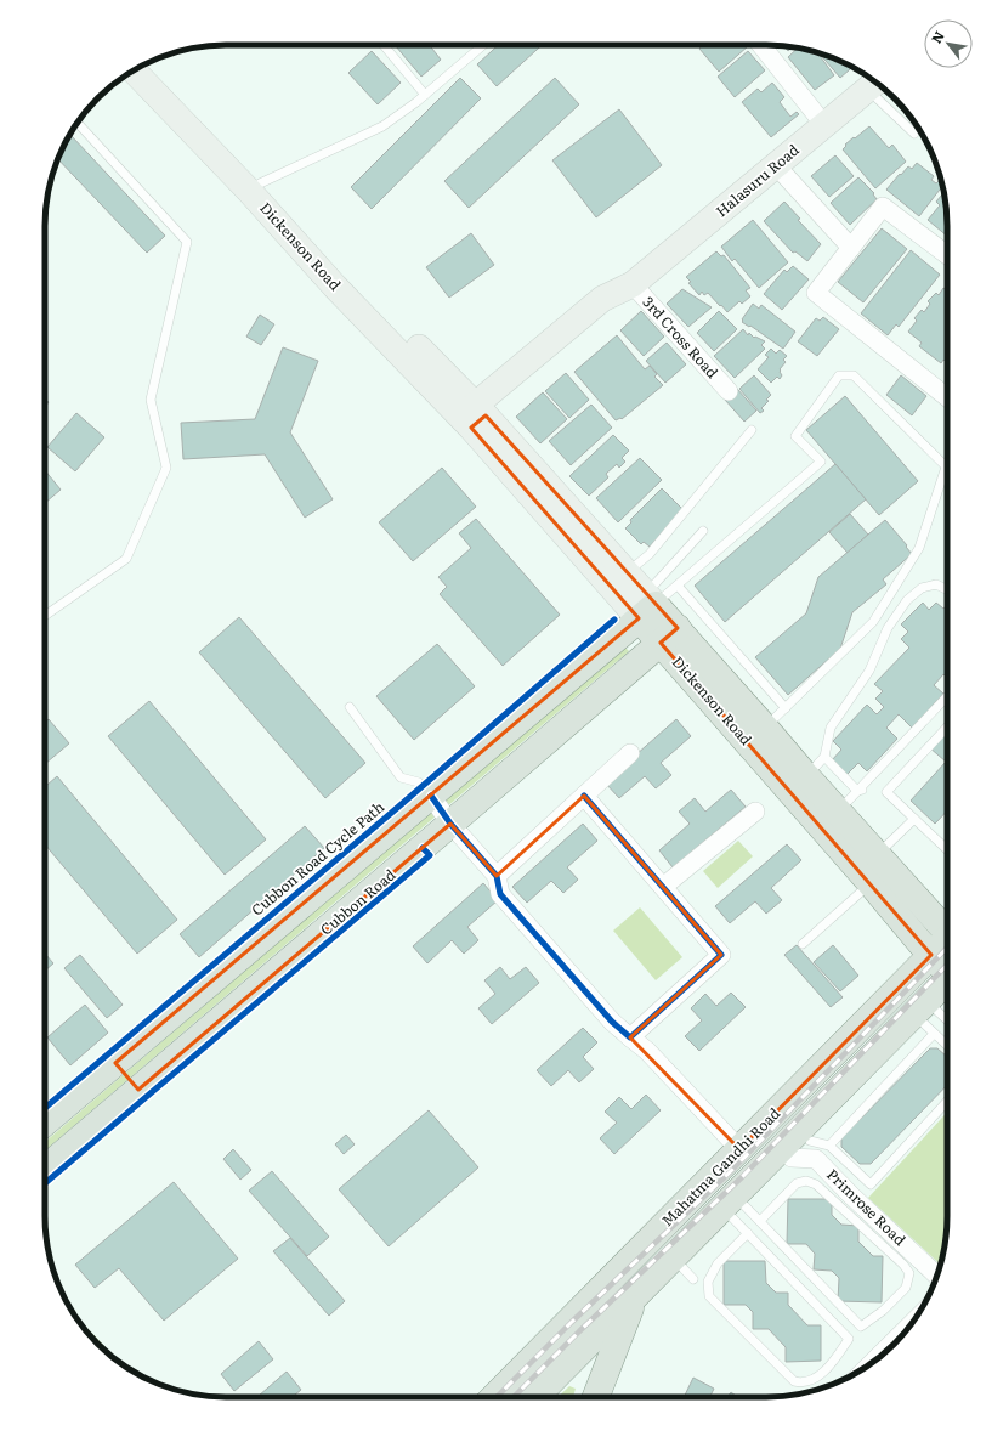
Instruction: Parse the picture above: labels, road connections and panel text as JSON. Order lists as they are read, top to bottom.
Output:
{
  "streets": {
    "main road": [
      "Halasuru Road",
      "Dickenson Road",
      "Cubbon Road",
      "Mahatma Gandhi Road"
    ],
    "street": ["3rd Cross Road", "Primrose Road"],
    "cycle path": ["Cubbon Road Cycle Path"]
  },
  "crossings": [
    ["Halasuru Road", "Dickenson Road"],
    ["Halasuru Road", "3rd Cross Road"],
    ["Dickenson Road", "Cubbon Road"],
    ["Dickenson Road", "Mahatma Gandhi Road"],
    ["Mahatma Gandhi Road", "Primrose Road"]
  ],
  "north": "top left"
}
